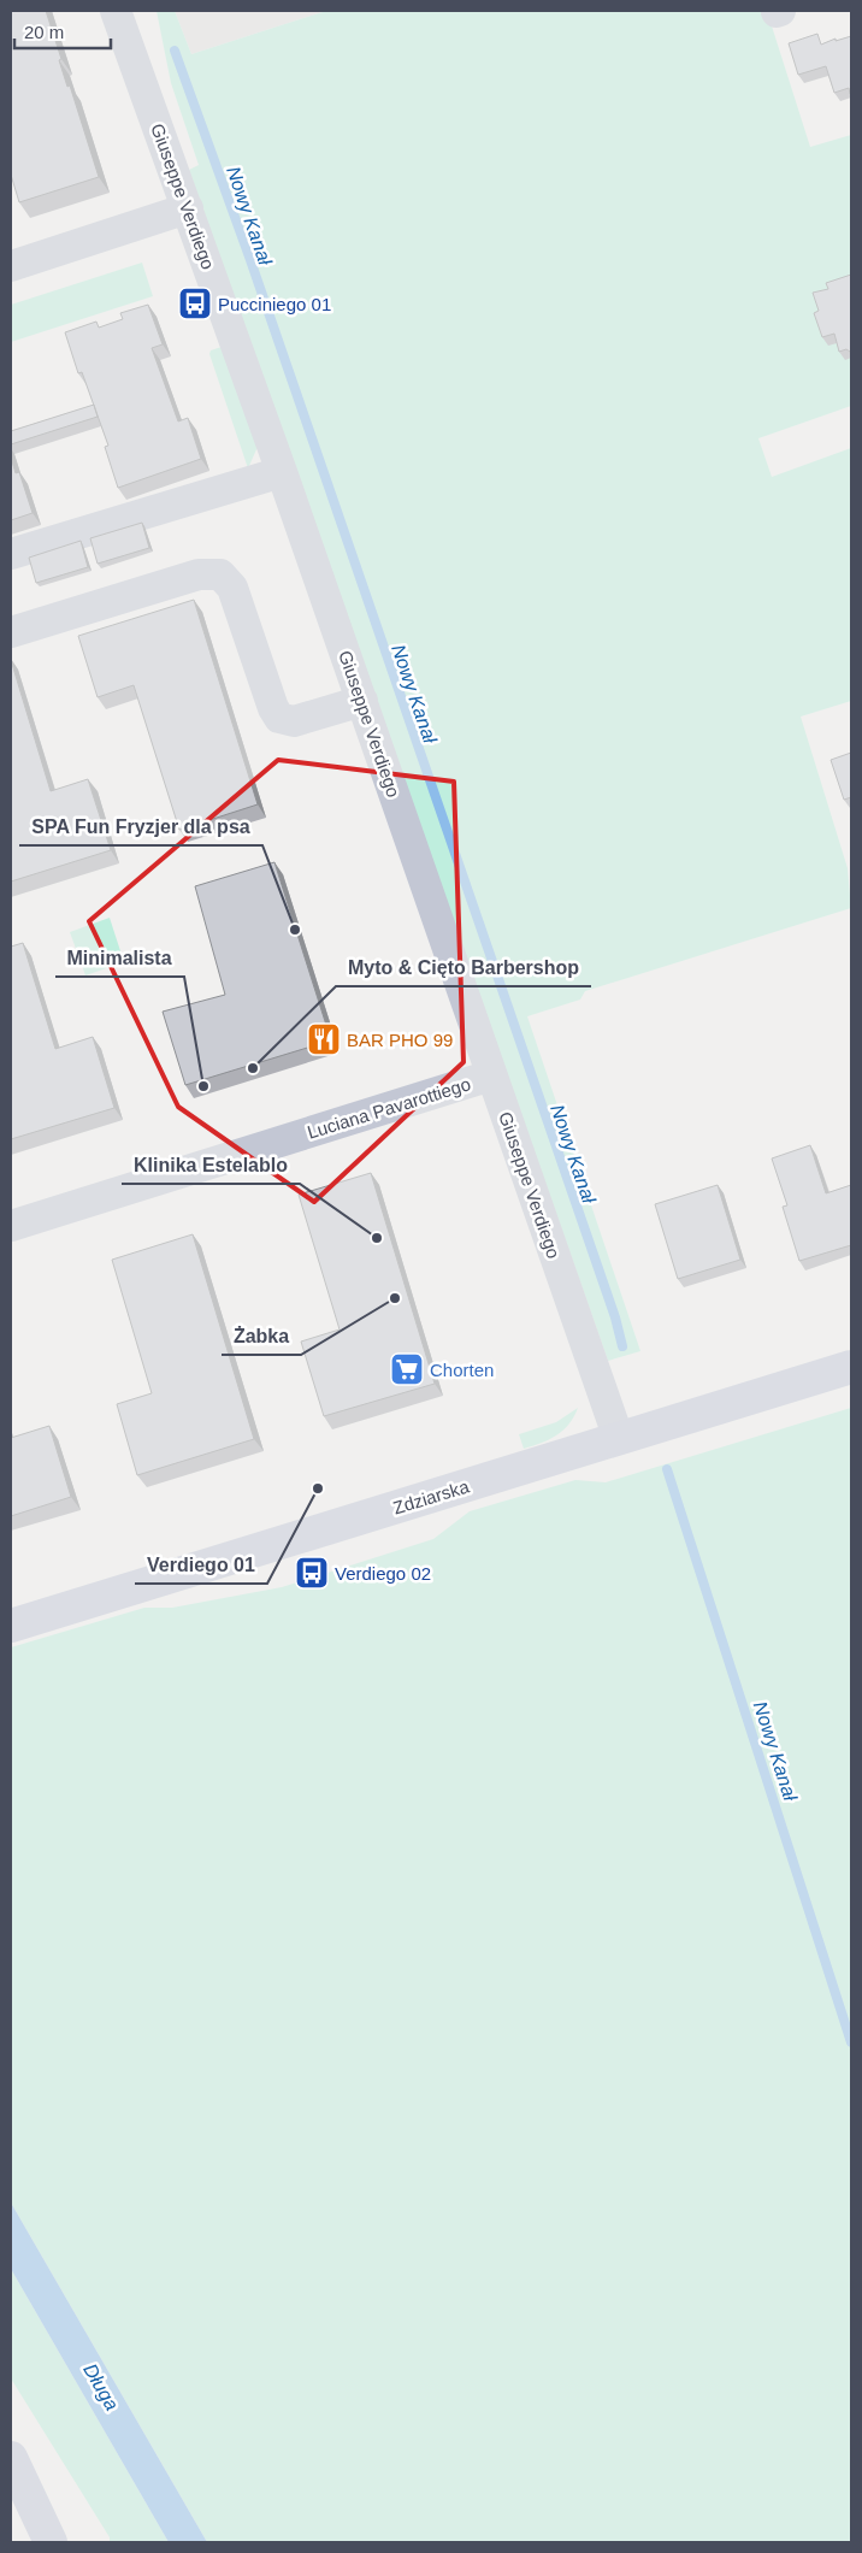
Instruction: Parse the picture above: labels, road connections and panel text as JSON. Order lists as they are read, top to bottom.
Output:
{
  "streets": {
    "street": ["Giuseppe Verdiego", "Luciana Pavarottiego", "Zdziarska"]
  },
  "crossings": [
    ["Giuseppe Verdiego", "Luciana Pavarottiego"],
    ["Giuseppe Verdiego", "Zdziarska"]
  ],
  "water": ["Nowy Kanał", "Długa"],
  "places": {
    "bus stop": ["Pucciniego 01", "Verdiego 02"],
    "other": [
      "SPA Fun Fryzjer dla psa",
      "Myto & Cięto Barbershop",
      "Minimalista",
      "Klinika Estelablo",
      "Żabka",
      "Verdiego 01"
    ],
    "restaurant": ["BAR PHO 99"],
    "supermarket": ["Chorten"]
  },
  "scale_bar": "20 m"
}
